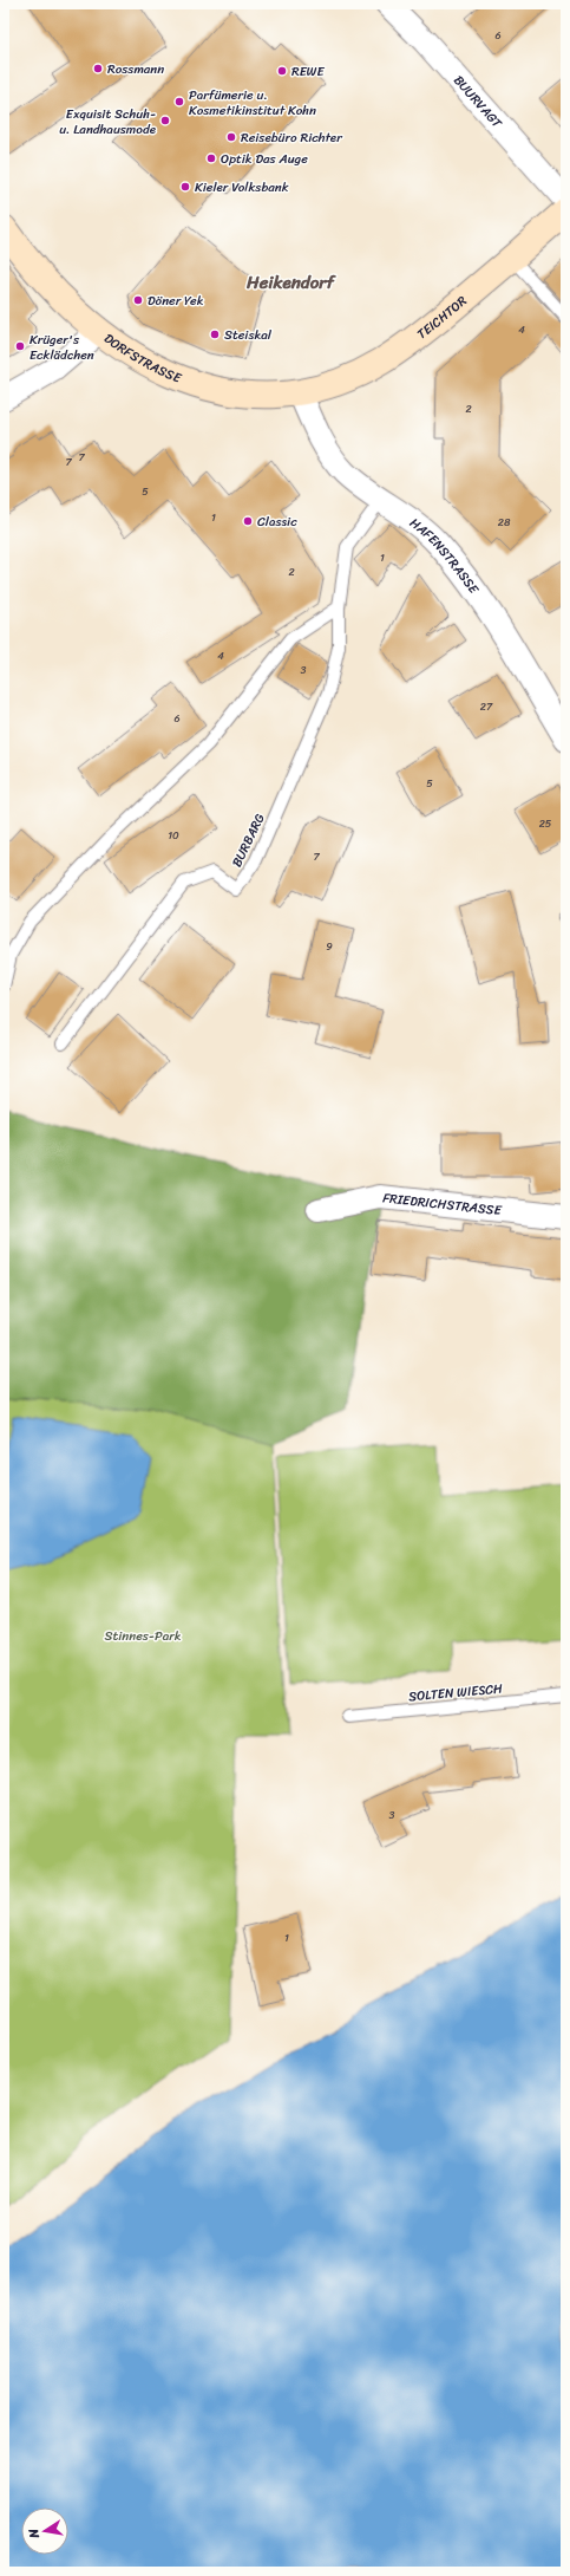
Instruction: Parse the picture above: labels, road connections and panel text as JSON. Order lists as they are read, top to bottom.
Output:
{
  "streets": {
    "street": [
      "BUURVAGT",
      "TEICHTOR",
      "DORFSTRASSE",
      "HAFENSTRASSE",
      "FRIEDRICHSTRASSE"
    ],
    "lane": ["BURBARG", "SOLTEN WIESCH"]
  },
  "crossings": [
    ["TEICHTOR", "DORFSTRASSE"],
    ["TEICHTOR", "HAFENSTRASSE"],
    ["DORFSTRASSE", "HAFENSTRASSE"],
    ["HAFENSTRASSE", "BURBARG"]
  ],
  "districts": ["Heikendorf"],
  "parks": ["Stinnes-Park"],
  "places": [
    "Rossmann",
    "REWE",
    "Parfümerie u. Kosmetikinstitut Kohn",
    "Exquisit Schuh- u. Landhausmode",
    "Reisebüro Richter",
    "Optik Das Auge",
    "Kieler Volksbank",
    "Döner Yek",
    "Steiskal",
    "Krüger's Ecklädchen",
    "Classic"
  ],
  "house_numbers": [
    "6",
    "4",
    "2",
    "7",
    "7",
    "5",
    "1",
    "28",
    "1",
    "2",
    "4",
    "3",
    "27",
    "6",
    "5",
    "25",
    "10",
    "7",
    "9",
    "3",
    "1"
  ],
  "north": "left"
}
